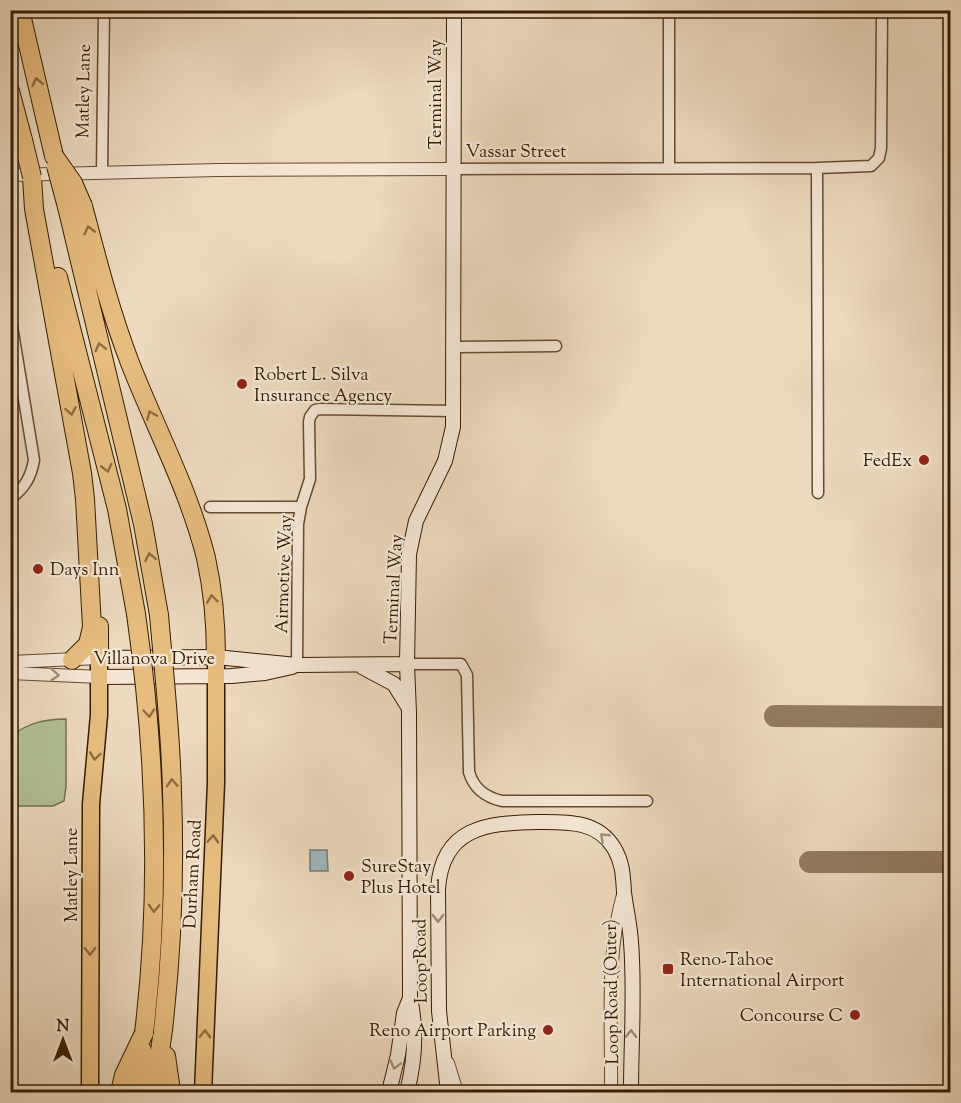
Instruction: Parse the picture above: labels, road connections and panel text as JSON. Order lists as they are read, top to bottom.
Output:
{
  "streets": {
    "main road": [
      "Matley Lane",
      "Terminal Way",
      "Villanova Drive",
      "Durham Road",
      "Loop Road",
      "Loop Road (Outer)"
    ],
    "street": ["Vassar Street", "Airmotive Way"]
  },
  "crossings": [
    ["Matley Lane", "Vassar Street"],
    ["Matley Lane", "Villanova Drive"],
    ["Terminal Way", "Vassar Street"],
    ["Terminal Way", "Airmotive Way"],
    ["Terminal Way", "Villanova Drive"],
    ["Airmotive Way", "Villanova Drive"],
    ["Villanova Drive", "Durham Road"],
    ["Loop Road", "Loop Road (Outer)"]
  ],
  "one_way": ["Matley Lane", "Durham Road", "Loop Road (Outer)"],
  "places": {
    "other": [
      "Robert L. Silva Insurance Agency",
      "FedEx",
      "Days Inn",
      "SureStay Plus Hotel",
      "Concourse C",
      "Reno Airport Parking"
    ],
    "transit": ["Reno-Tahoe International Airport"]
  },
  "north": "top"
}
